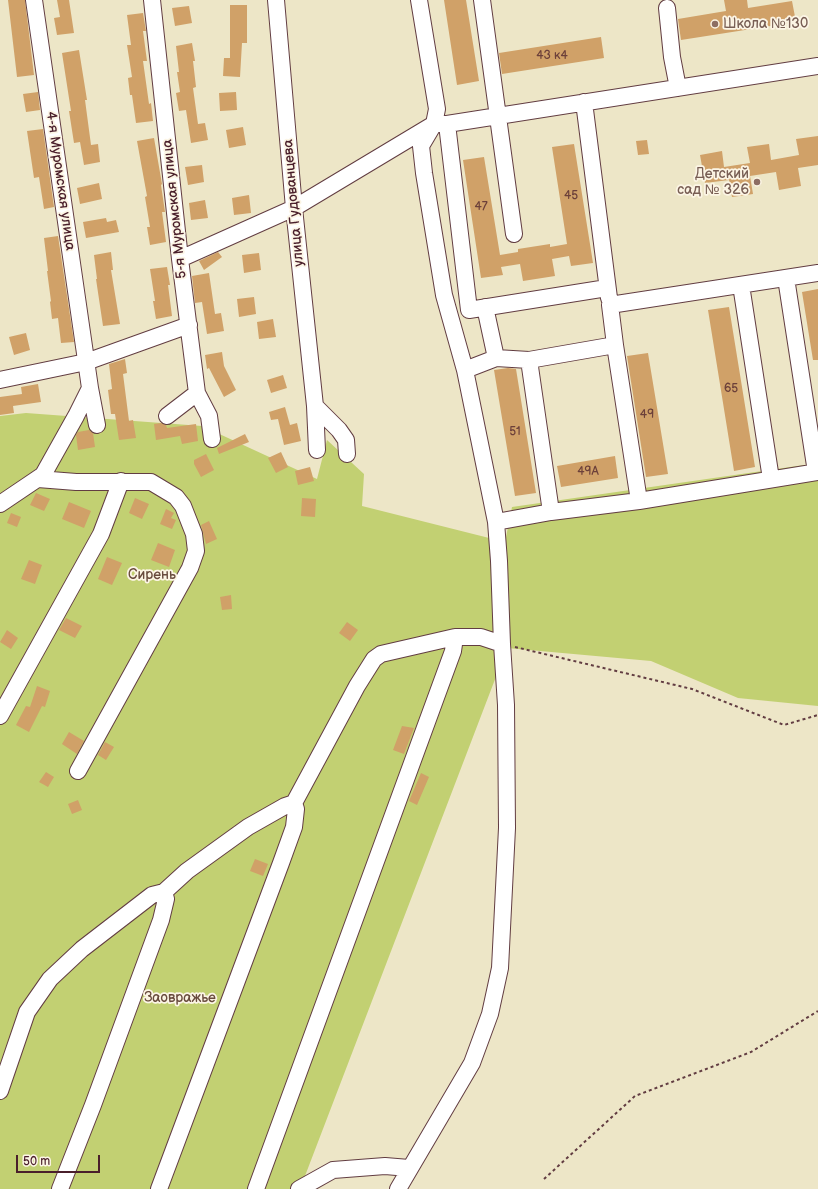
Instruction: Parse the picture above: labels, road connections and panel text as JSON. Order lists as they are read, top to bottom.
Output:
{
  "streets": {
    "street": ["4-я Муромская улица", "улица Гудованцева", "5-я Муромская улица"]
  },
  "parks": ["Сирень", "Заовражье"],
  "places": ["Школа №130", "Детский сад № 326"],
  "house_numbers": [
    "43 к4",
    "45",
    "47",
    "65",
    "49",
    "51",
    "49А"
  ],
  "scale_bar": "50 m"
}
